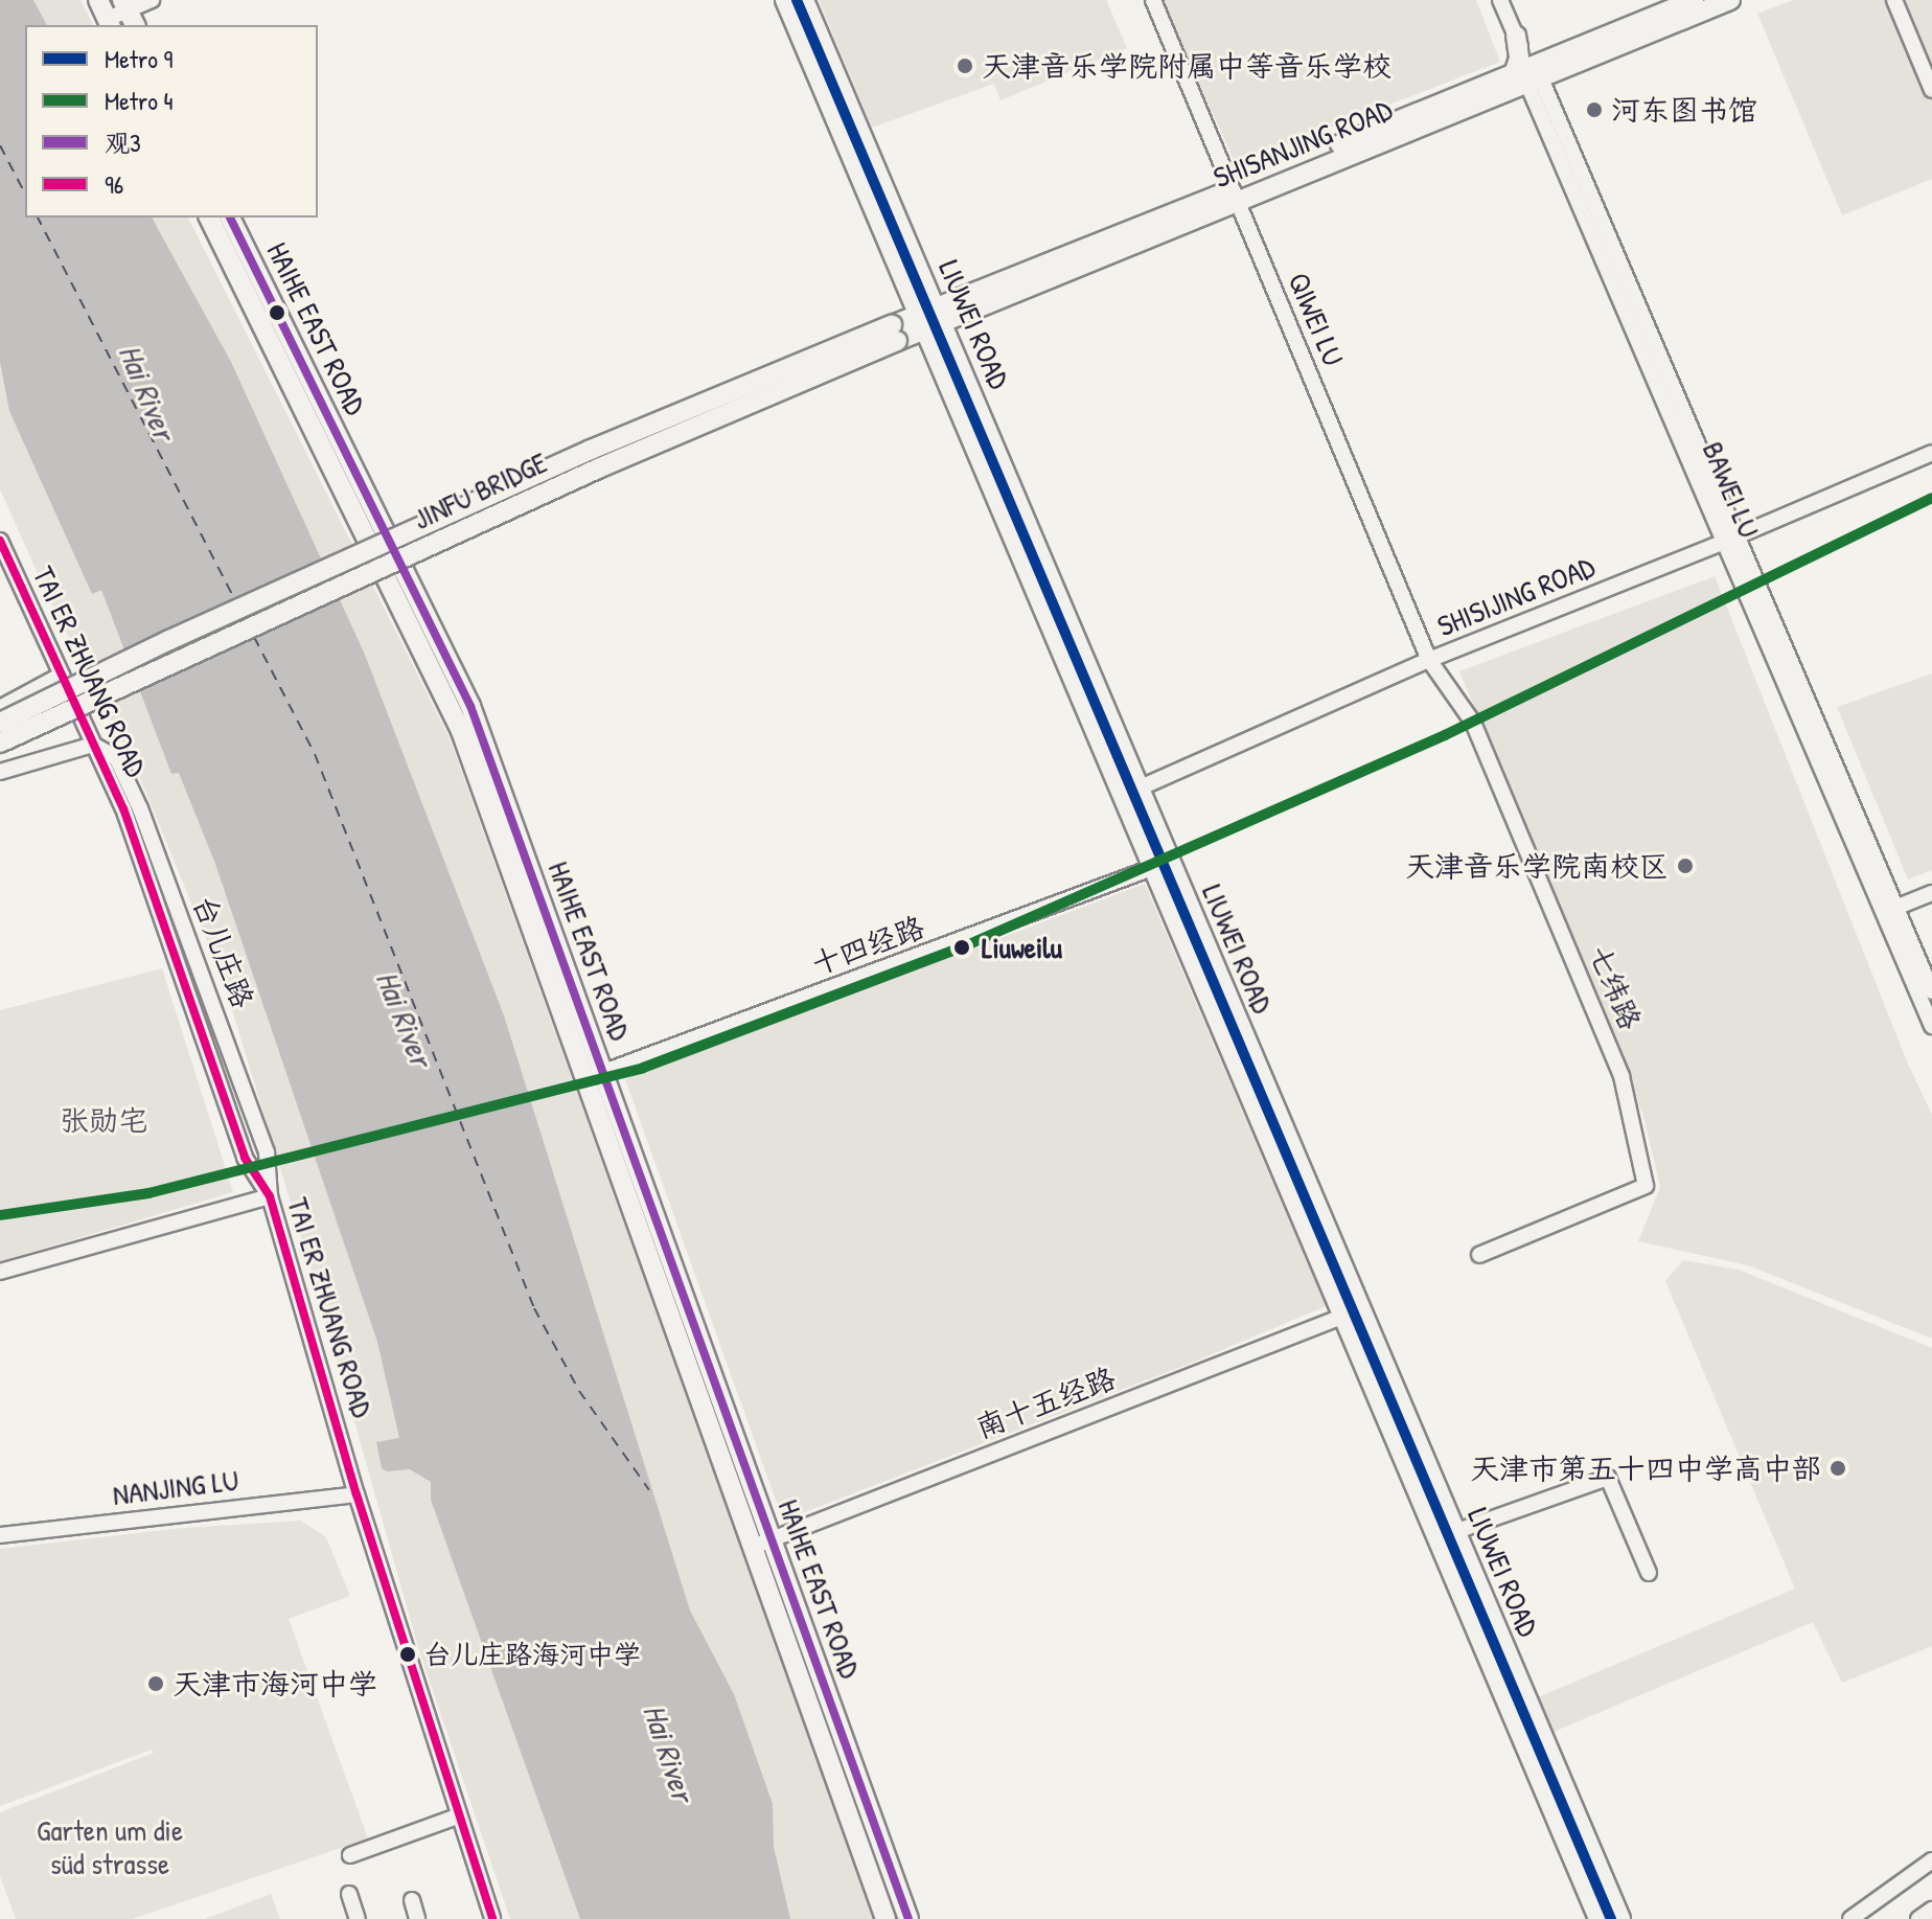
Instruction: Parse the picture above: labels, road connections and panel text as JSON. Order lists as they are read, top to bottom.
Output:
{
  "streets": {
    "main road": [
      "SHISANJING ROAD",
      "LIUWEI ROAD",
      "HAIHE EAST ROAD",
      "JINFU BRIDGE"
    ],
    "street": [
      "QIWEI LU",
      "BAWEI LU",
      "SHISIJING ROAD",
      "TAI ER ZHUANG ROAD",
      "十四经路",
      "台儿庄路",
      "七纬路",
      "南十五经路",
      "NANJING LU"
    ]
  },
  "crossings": [
    ["SHISANJING ROAD", "QIWEI LU"],
    ["SHISANJING ROAD", "LIUWEI ROAD"],
    ["SHISANJING ROAD", "BAWEI LU"],
    ["SHISANJING ROAD", "JINFU BRIDGE"],
    ["QIWEI LU", "SHISIJING ROAD"],
    ["QIWEI LU", "七纬路"],
    ["LIUWEI ROAD", "SHISIJING ROAD"],
    ["LIUWEI ROAD", "十四经路"],
    ["LIUWEI ROAD", "南十五经路"],
    ["HAIHE EAST ROAD", "十四经路"],
    ["HAIHE EAST ROAD", "南十五经路"],
    ["BAWEI LU", "SHISIJING ROAD"],
    ["SHISIJING ROAD", "七纬路"],
    ["TAI ER ZHUANG ROAD", "台儿庄路"],
    ["TAI ER ZHUANG ROAD", "NANJING LU"]
  ],
  "water": ["Hai River"],
  "parks": ["张勋宅", "Garten um die süd strasse"],
  "places": [
    "天津音乐学院附属中等音乐学校",
    "河东图书馆",
    "天津音乐学院南校区",
    "Liuweilu",
    "天津市第五十四中学高中部",
    "台儿庄路海河中学",
    "天津市海河中学"
  ],
  "lines": [
    "metro line 9",
    "transit line 观3",
    "metro line 4",
    "transit line 96"
  ],
  "legend": [
    "Metro 9",
    "Metro 4",
    "观3",
    "96"
  ]
}
